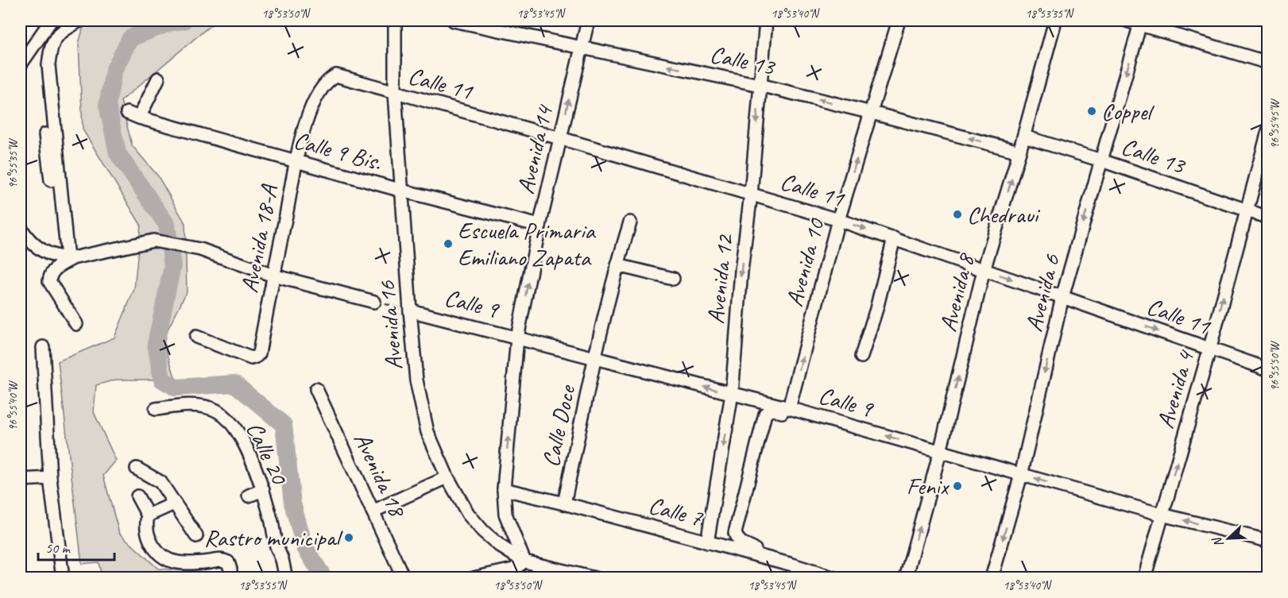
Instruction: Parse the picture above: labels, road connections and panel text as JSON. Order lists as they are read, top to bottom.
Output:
{
  "streets": {
    "street": [
      "Calle 13",
      "Calle 11",
      "Avenida 14",
      "Calle 9 Bis.",
      "Avenida 18-A",
      "Avenida 10",
      "Avenida 12",
      "Avenida 8",
      "Avenida 6",
      "Calle 9",
      "Avenida 16",
      "Avenida 4",
      "Calle Doce",
      "Calle 20",
      "Avenida 18",
      "Calle 7"
    ]
  },
  "crossings": [
    ["Calle 13", "Avenida 14"],
    ["Calle 13", "Avenida 10"],
    ["Calle 13", "Avenida 12"],
    ["Calle 13", "Avenida 8"],
    ["Calle 13", "Avenida 6"],
    ["Calle 13", "Avenida 4"],
    ["Calle 11", "Avenida 14"],
    ["Calle 11", "Avenida 18-A"],
    ["Calle 11", "Avenida 10"],
    ["Calle 11", "Avenida 12"],
    ["Calle 11", "Avenida 8"],
    ["Calle 11", "Avenida 6"],
    ["Calle 11", "Avenida 16"],
    ["Calle 11", "Avenida 4"],
    ["Avenida 14", "Calle 9 Bis."],
    ["Avenida 14", "Calle 9"],
    ["Avenida 14", "Avenida 16"],
    ["Avenida 14", "Calle 7"],
    ["Calle 9 Bis.", "Avenida 18-A"],
    ["Calle 9 Bis.", "Avenida 16"],
    ["Avenida 10", "Calle 9"],
    ["Avenida 12", "Calle 9"],
    ["Avenida 12", "Calle 7"],
    ["Avenida 8", "Calle 9"],
    ["Avenida 6", "Calle 9"],
    ["Calle 9", "Avenida 16"],
    ["Calle 9", "Avenida 4"],
    ["Calle 9", "Calle Doce"],
    ["Calle Doce", "Calle 7"]
  ],
  "one_way": [
    "Calle 13",
    "Avenida 14",
    "Avenida 12",
    "Avenida 8",
    "Avenida 6",
    "Calle 9",
    "Avenida 4"
  ],
  "places": [
    "Coppel",
    "Chedraui",
    "Escuela Primaria Emiliano Zapata",
    "Fenix",
    "Rastro municipal"
  ],
  "scale_bar": "50 m",
  "north": "bottom left",
  "coordinates": [
    "18°53'50\"N",
    "18°53'45\"N",
    "18°53'40\"N",
    "18°53'35\"N",
    "96°55'45\"W",
    "96°55'35\"W",
    "96°55'50\"W",
    "96°55'40\"W",
    "18°53'55\"N"
  ]
}
